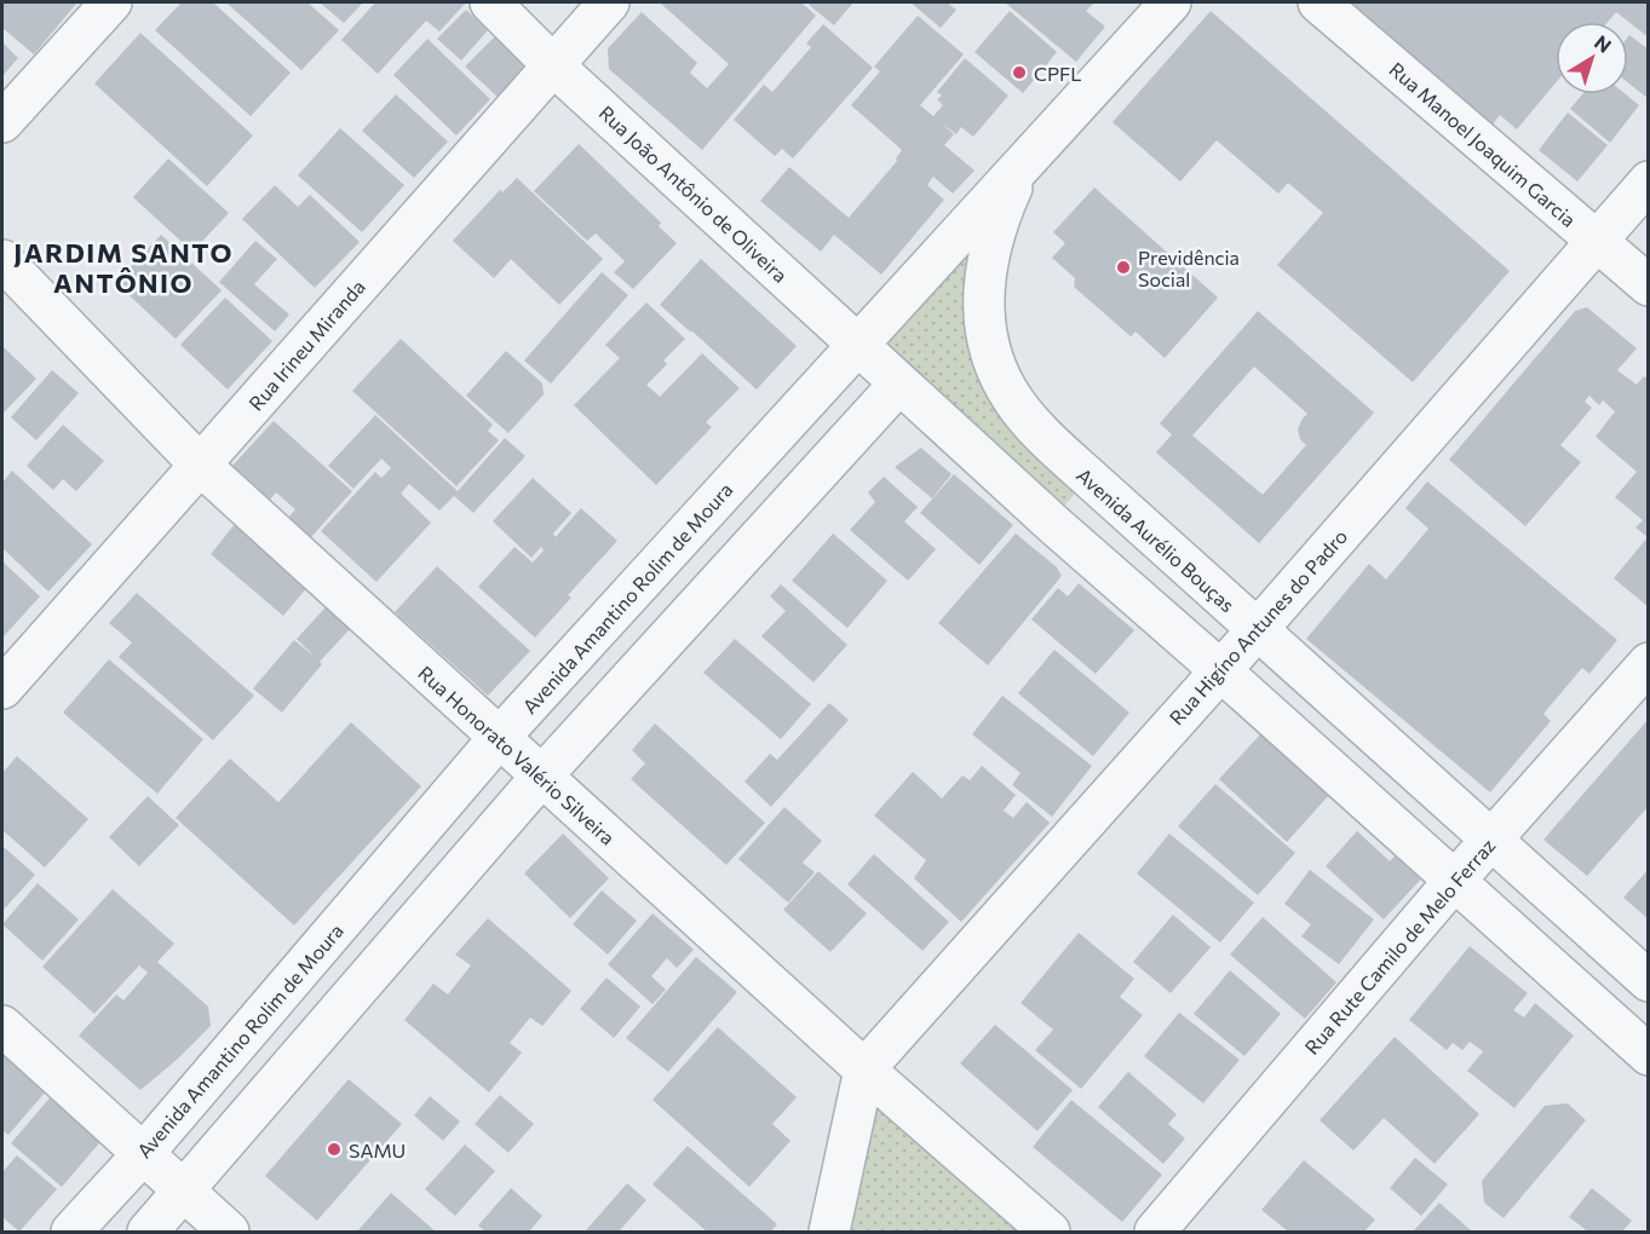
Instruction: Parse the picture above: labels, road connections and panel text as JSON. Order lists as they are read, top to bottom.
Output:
{
  "streets": {
    "street": [
      "Rua Manoel Joaquim Garcia",
      "Rua João Antônio de Oliveira",
      "Rua Irineu Miranda",
      "Avenida Aurélio Bouças",
      "Avenida Amantino Rolim de Moura",
      "Rua Higíno Antunes do Padro",
      "Rua Honorato Valério Silveira",
      "Rua Rute Camilo de Melo Ferraz"
    ]
  },
  "crossings": [
    ["Rua Manoel Joaquim Garcia", "Rua Higíno Antunes do Padro"],
    ["Rua João Antônio de Oliveira", "Rua Irineu Miranda"],
    ["Rua João Antônio de Oliveira", "Avenida Amantino Rolim de Moura"],
    ["Rua Irineu Miranda", "Rua Honorato Valério Silveira"],
    ["Avenida Aurélio Bouças", "Avenida Amantino Rolim de Moura"],
    ["Avenida Aurélio Bouças", "Rua Higíno Antunes do Padro"],
    ["Avenida Aurélio Bouças", "Rua Rute Camilo de Melo Ferraz"],
    ["Avenida Amantino Rolim de Moura", "Rua Honorato Valério Silveira"],
    ["Rua Higíno Antunes do Padro", "Rua Honorato Valério Silveira"]
  ],
  "districts": ["JARDIM SANTO ANTÔNIO"],
  "places": ["CPFL", "Previdência Social", "SAMU"],
  "north": "top right"
}
